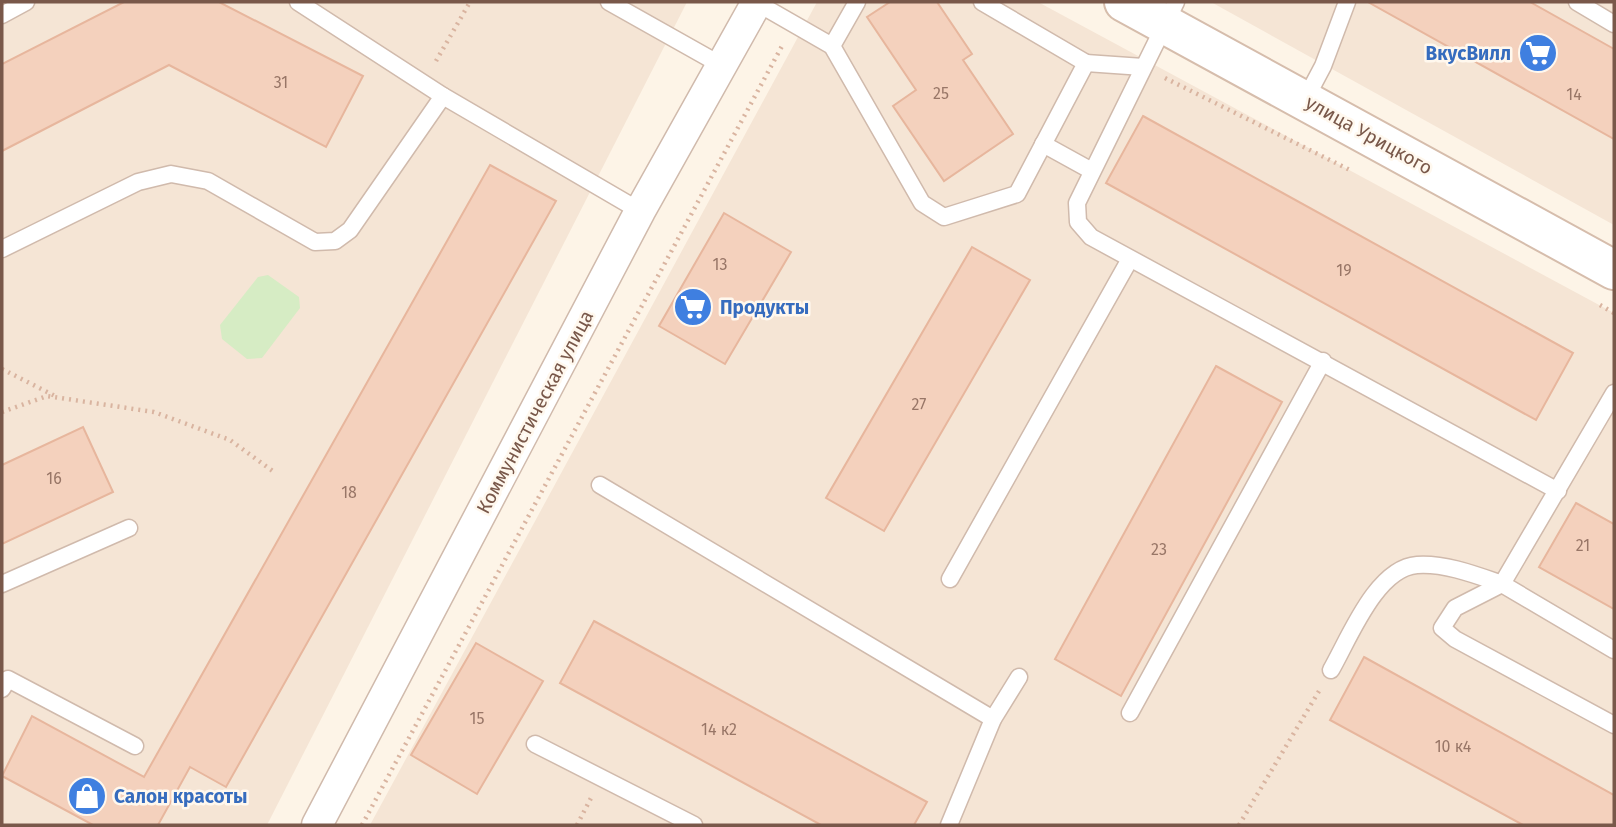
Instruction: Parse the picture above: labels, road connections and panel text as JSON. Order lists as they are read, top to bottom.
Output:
{
  "streets": {
    "street": ["улица Урицкого", "Коммунистическая улица"]
  },
  "places": {
    "supermarket": ["ВкусВилл", "Продукты"],
    "shop": ["Салон красоты"]
  },
  "house_numbers": [
    "31",
    "25",
    "14",
    "13",
    "19",
    "27",
    "16",
    "18",
    "21",
    "23",
    "15",
    "14 к2",
    "10 к4"
  ]
}
